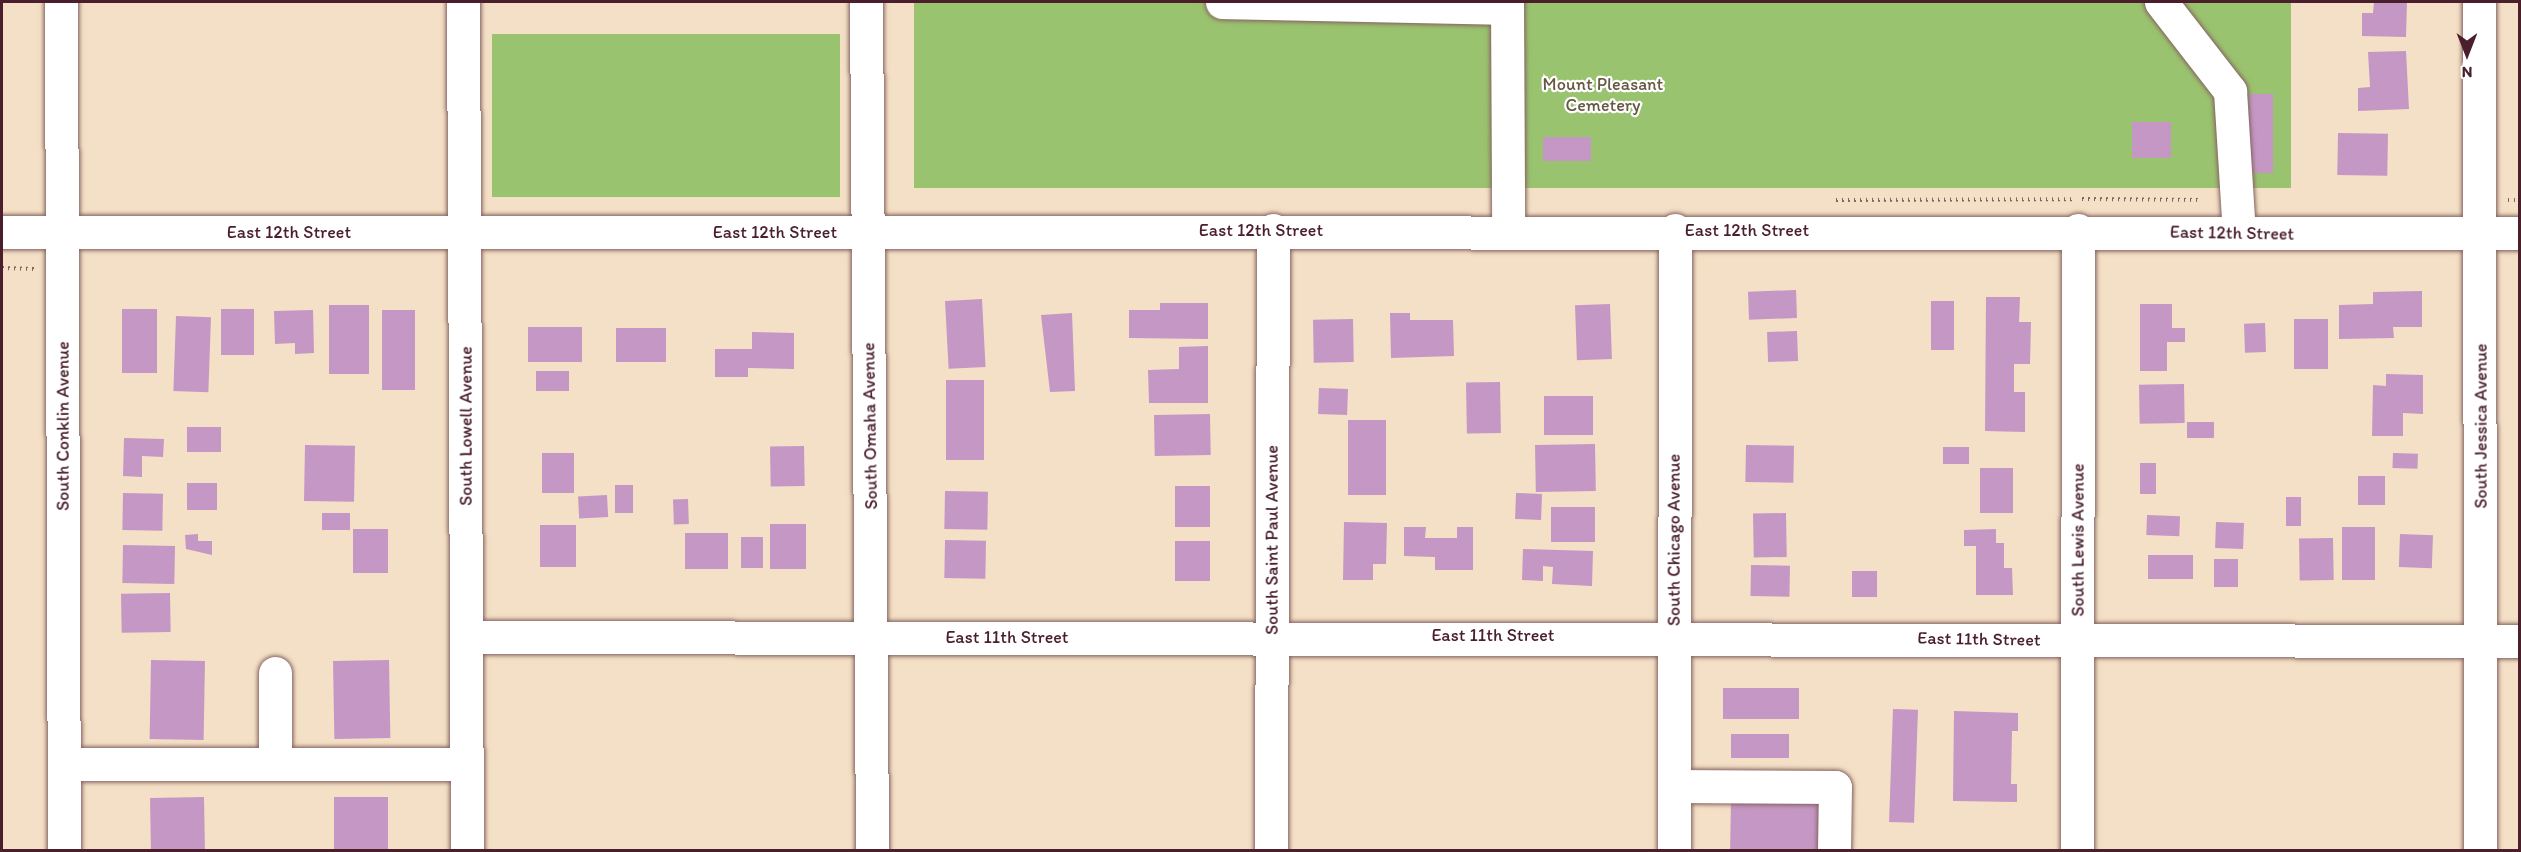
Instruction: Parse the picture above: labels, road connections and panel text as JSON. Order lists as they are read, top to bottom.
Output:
{
  "streets": {
    "street": [
      "East 12th Street",
      "South Conklin Avenue",
      "South Lowell Avenue",
      "South Omaha Avenue",
      "South Jessica Avenue",
      "South Saint Paul Avenue",
      "South Chicago Avenue",
      "South Lewis Avenue",
      "East 11th Street"
    ]
  },
  "crossings": [
    ["East 12th Street", "South Conklin Avenue"],
    ["East 12th Street", "South Lowell Avenue"],
    ["East 12th Street", "South Omaha Avenue"],
    ["East 12th Street", "South Jessica Avenue"],
    ["East 12th Street", "South Saint Paul Avenue"],
    ["East 12th Street", "South Chicago Avenue"],
    ["East 12th Street", "South Lewis Avenue"],
    ["South Lowell Avenue", "East 11th Street"],
    ["South Omaha Avenue", "East 11th Street"],
    ["South Jessica Avenue", "East 11th Street"],
    ["South Saint Paul Avenue", "East 11th Street"],
    ["South Chicago Avenue", "East 11th Street"],
    ["South Lewis Avenue", "East 11th Street"]
  ],
  "parks": ["Mount Pleasant Cemetery"],
  "north": "bottom"
}
